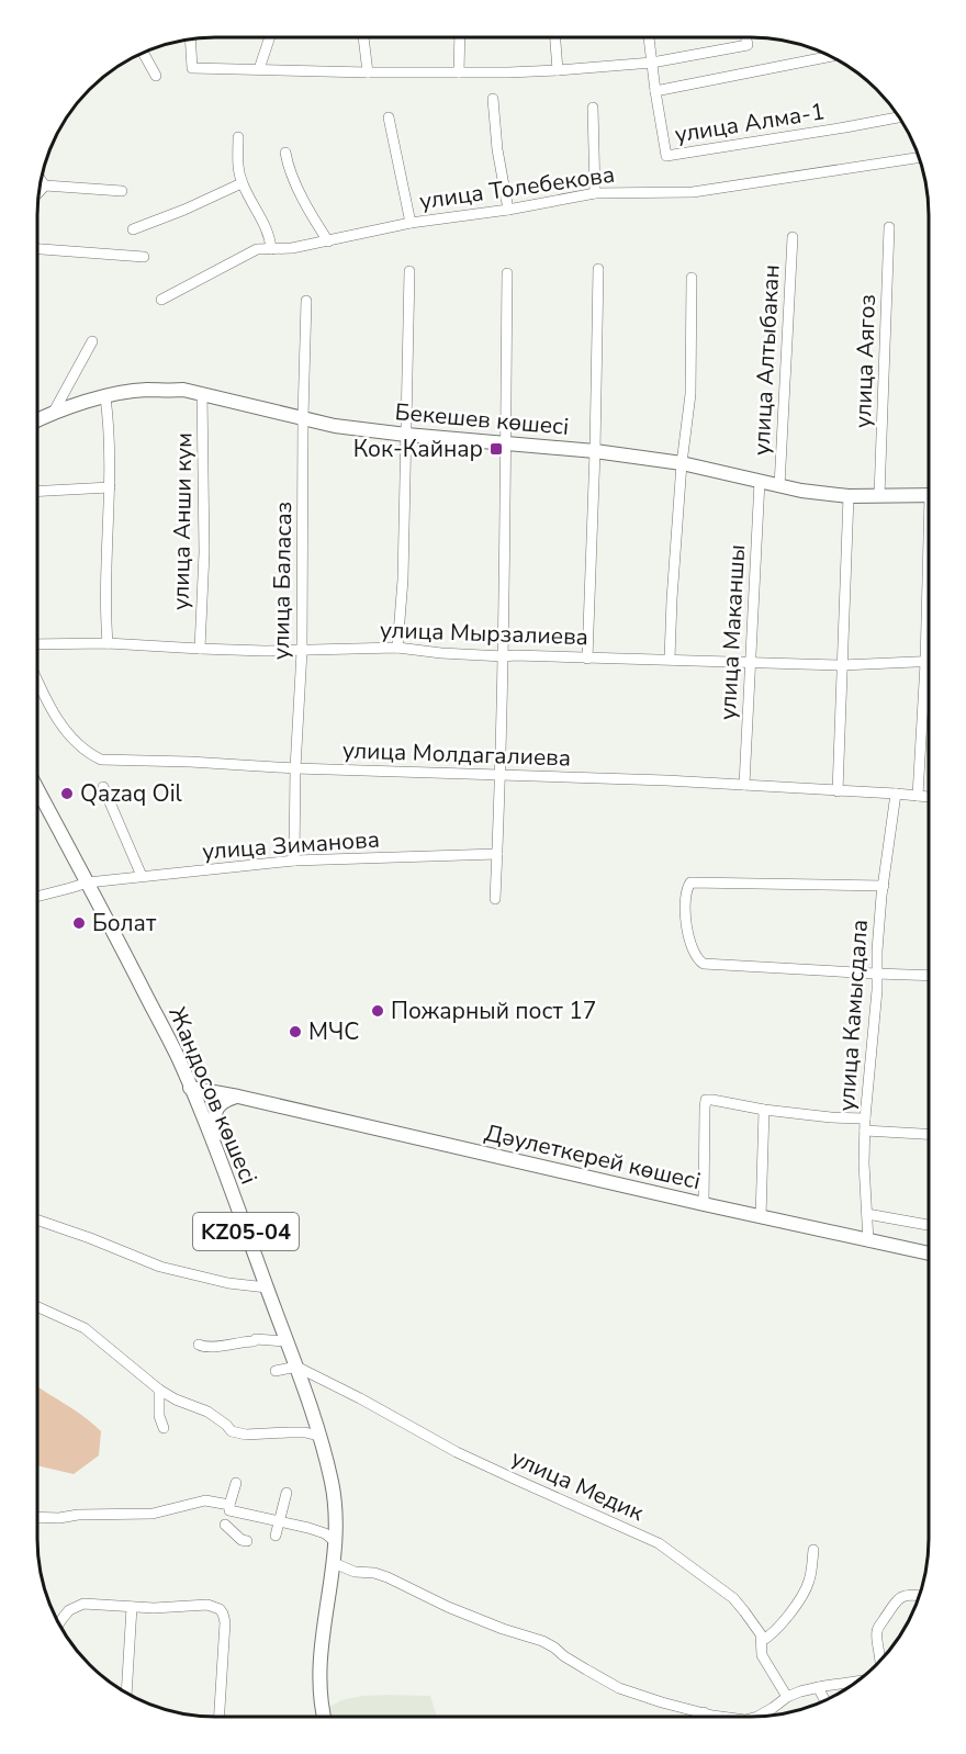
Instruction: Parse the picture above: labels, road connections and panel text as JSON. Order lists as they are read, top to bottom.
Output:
{
  "streets": {
    "main road": [
      "Бекешев көшесі",
      "Жандосов көшесі",
      "Дәулеткерей көшесі",
      "KZ05-04"
    ],
    "street": [
      "улица Алма-1",
      "улица Толебекова",
      "улица Алтыбакан",
      "улица Аягоз",
      "улица Анши кум",
      "улица Баласаз",
      "улица Маканшы",
      "улица Мырзалиева",
      "улица Молдагалиева",
      "улица Зиманова",
      "улица Камысдала",
      "улица Медик"
    ]
  },
  "crossings": [
    ["улица Алтыбакан", "Бекешев көшесі"],
    ["улица Аягоз", "Бекешев көшесі"],
    ["Бекешев көшесі", "улица Анши кум"],
    ["Бекешев көшесі", "улица Баласаз"],
    ["Бекешев көшесі", "улица Маканшы"],
    ["улица Анши кум", "улица Мырзалиева"],
    ["улица Баласаз", "улица Мырзалиева"],
    ["улица Баласаз", "улица Молдагалиева"],
    ["улица Баласаз", "улица Зиманова"],
    ["улица Маканшы", "улица Мырзалиева"],
    ["улица Маканшы", "улица Молдагалиева"],
    ["улица Молдагалиева", "улица Камысдала"],
    ["улица Зиманова", "Жандосов көшесі"],
    ["улица Камысдала", "Дәулеткерей көшесі"],
    ["Жандосов көшесі", "улица Медик"]
  ],
  "places": {
    "transit": ["Кок-Кайнар"],
    "other": [
      "Qazaq Oil",
      "Болат",
      "Пожарный пост 17",
      "МЧС"
    ]
  }
}
